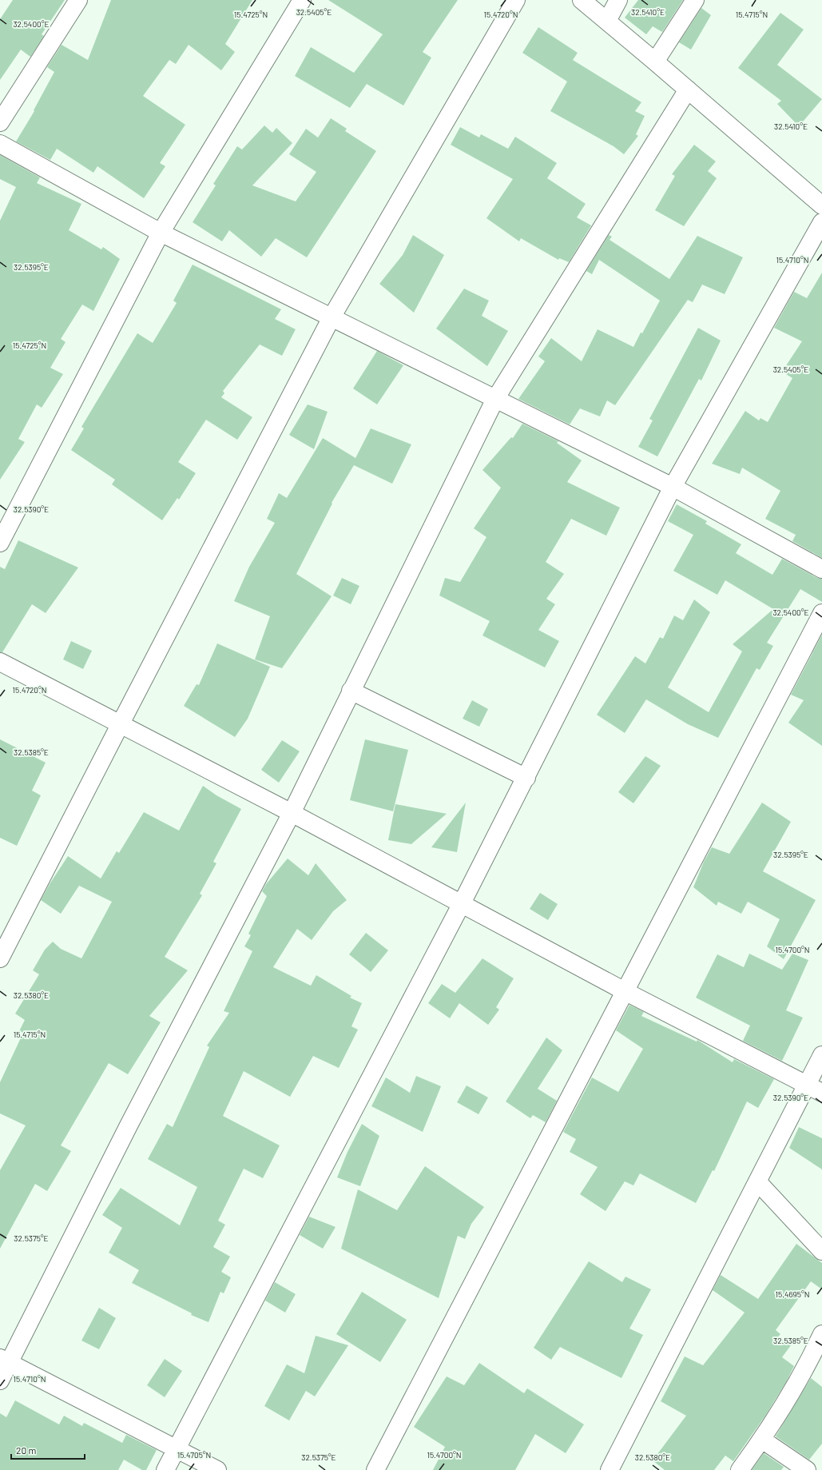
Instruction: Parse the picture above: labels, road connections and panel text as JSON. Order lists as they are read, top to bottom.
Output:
{
  "scale_bar": "20 m",
  "coordinates": [
    "32.5405°E",
    "32.5410°E",
    "15.4725°N",
    "15.4720°N",
    "15.4715°N",
    "32.5400°E",
    "15.4710°N",
    "32.5395°E",
    "32.5390°E",
    "32.5385°E",
    "15.4700°N",
    "32.5380°E",
    "32.5375°E",
    "15.4695°N",
    "15.4705°N"
  ]
}
